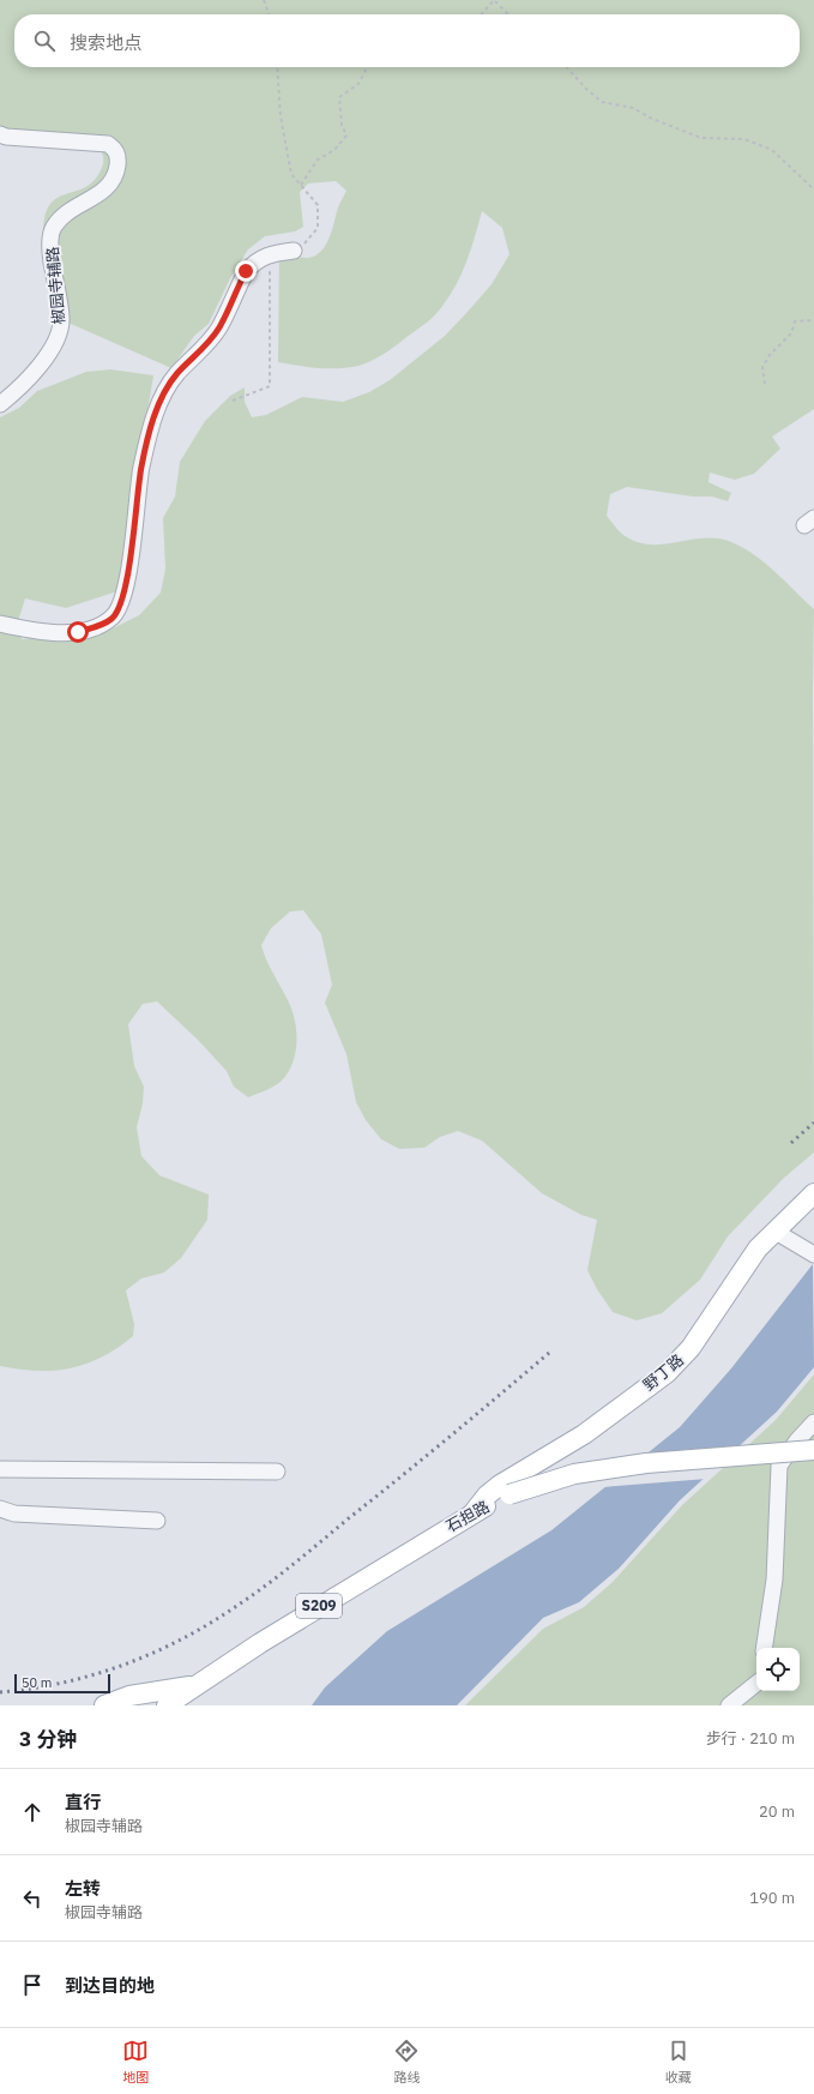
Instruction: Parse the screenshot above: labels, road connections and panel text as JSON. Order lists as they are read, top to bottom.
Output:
{
  "streets": {
    "main road": ["野丁路", "石担路", "S209"],
    "street": ["椒园寺辅路"]
  },
  "crossings": [
    ["野丁路", "石担路"]
  ],
  "scale_bar": "50 m",
  "page": {
    "search": "搜索地点",
    "scale": "50 m",
    "heading": ["3 分钟", "步行 · 210 m"],
    "list": [
      ["直行", "椒园寺辅路", "20 m"],
      ["左转", "椒园寺辅路", "190 m"],
      "到达目的地"
    ],
    "nav": ["地图", "路线", "收藏"]
  }
}
